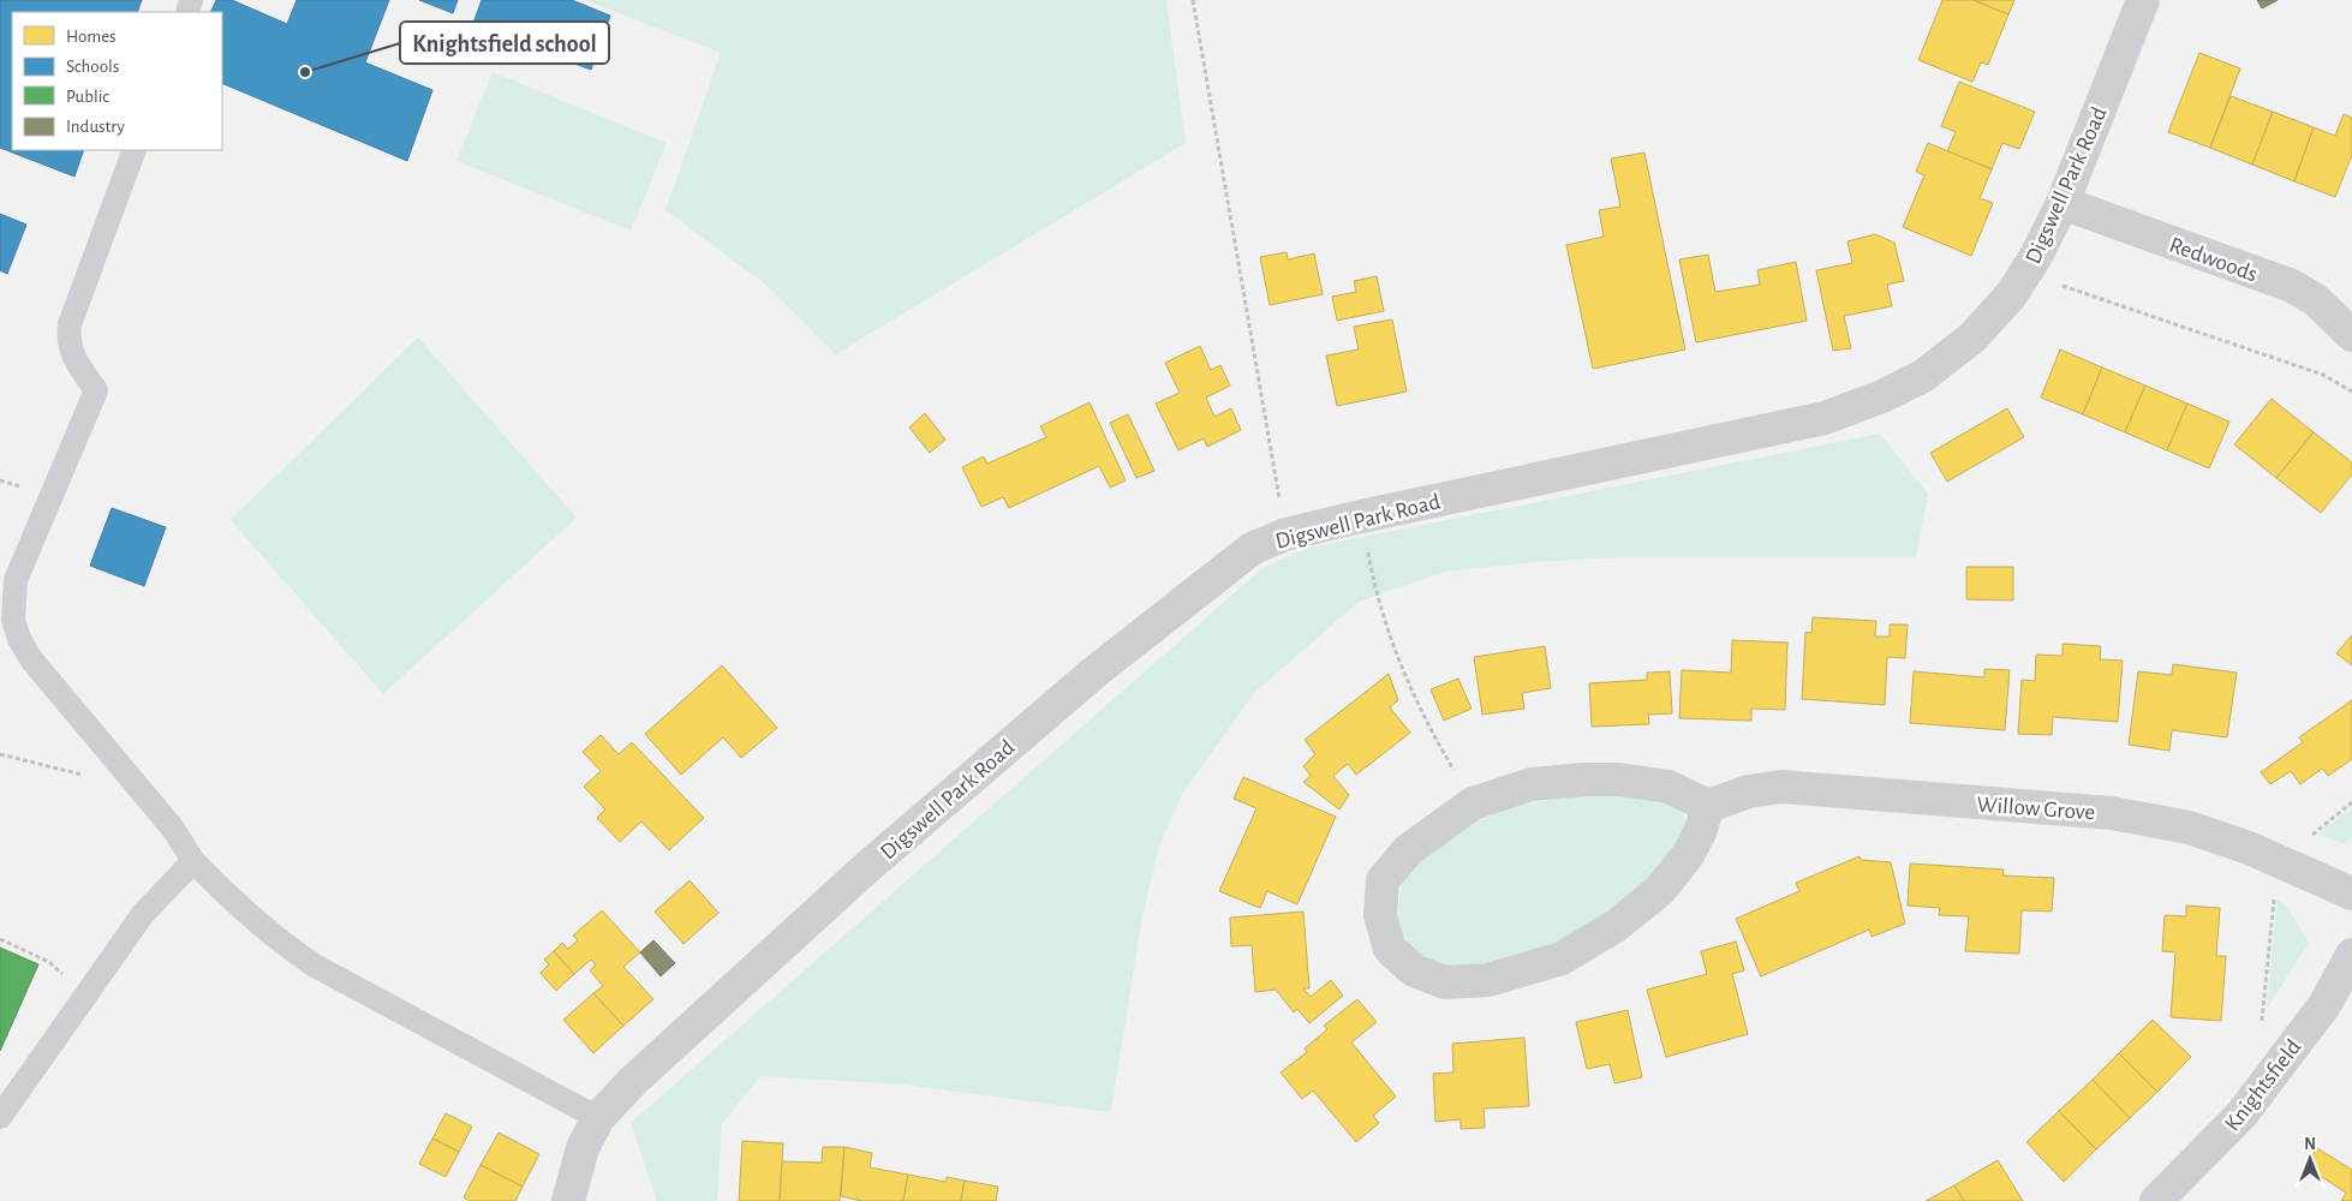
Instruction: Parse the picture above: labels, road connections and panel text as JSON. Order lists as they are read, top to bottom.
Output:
{
  "streets": {
    "street": [
      "Digswell Park Road",
      "Redwoods",
      "Willow Grove",
      "Knightsfield"
    ]
  },
  "crossings": [
    ["Digswell Park Road", "Redwoods"]
  ],
  "places": ["Knightsfield school"],
  "legend": [
    "Homes",
    "Schools",
    "Public",
    "Industry"
  ],
  "north": "top"
}
